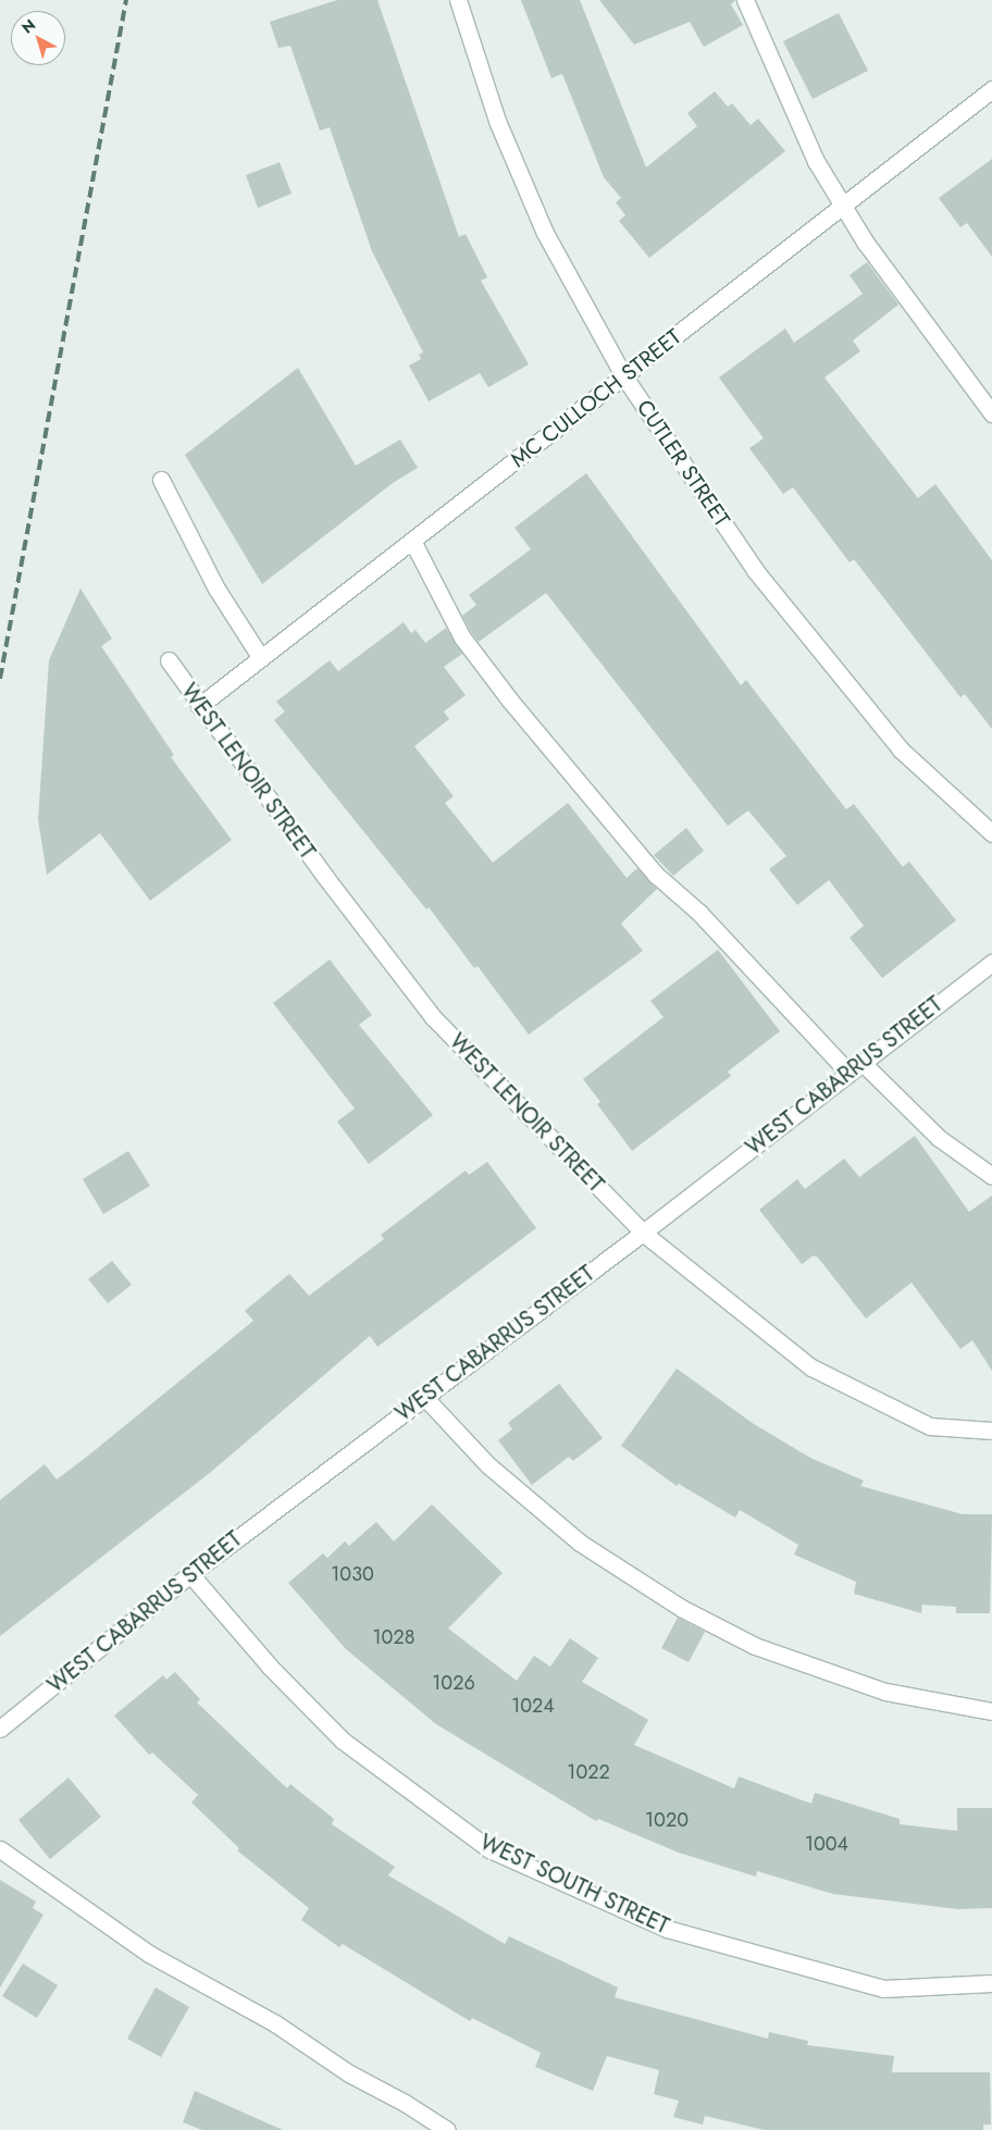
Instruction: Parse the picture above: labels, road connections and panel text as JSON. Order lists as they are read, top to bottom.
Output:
{
  "streets": {
    "street": [
      "MC CULLOCH STREET",
      "CUTLER STREET",
      "WEST LENOIR STREET",
      "WEST CABARRUS STREET",
      "WEST SOUTH STREET"
    ]
  },
  "crossings": [
    ["MC CULLOCH STREET", "CUTLER STREET"],
    ["MC CULLOCH STREET", "WEST LENOIR STREET"],
    ["WEST LENOIR STREET", "WEST CABARRUS STREET"],
    ["WEST CABARRUS STREET", "WEST SOUTH STREET"]
  ],
  "house_numbers": [
    "1030",
    "1028",
    "1026",
    "1024",
    "1022",
    "1020",
    "1004"
  ],
  "north": "top left"
}
